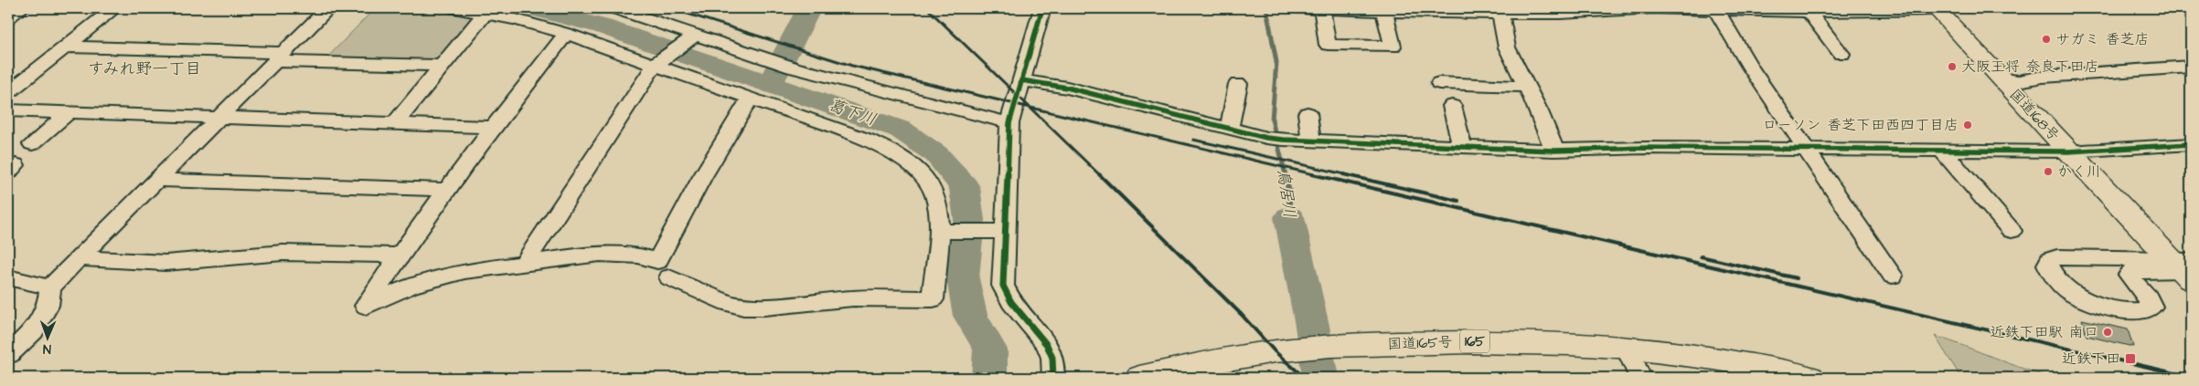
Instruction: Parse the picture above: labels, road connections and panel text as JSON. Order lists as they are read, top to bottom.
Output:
{
  "streets": {
    "highway": ["国道168号", "165", "国道165号"]
  },
  "districts": ["すみれ野一丁目"],
  "water": ["葛下川", "鳥居川"],
  "places": {
    "other": [
      "サガミ 香芝店",
      "大阪王将 奈良下田店",
      "ローソン 香芝下田西四丁目店",
      "かく川",
      "近鉄下田駅 南口"
    ],
    "transit": ["近鉄下田"]
  },
  "north": "bottom"
}
